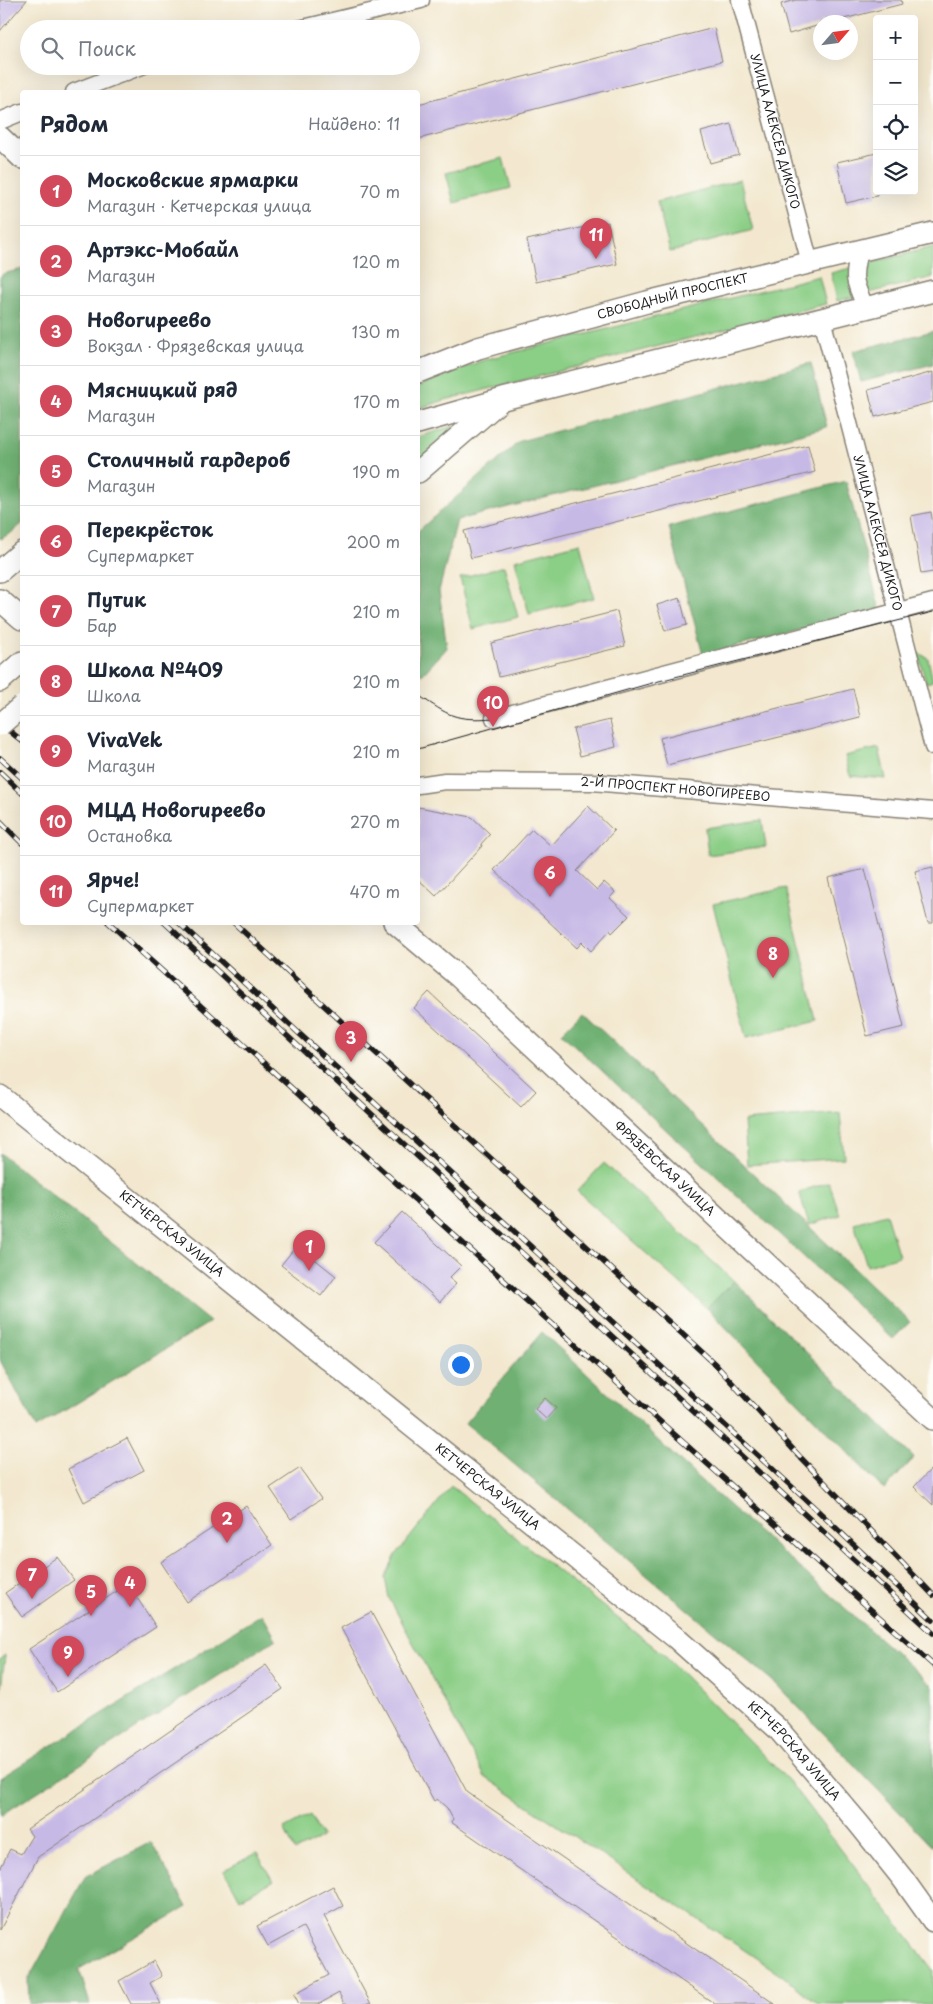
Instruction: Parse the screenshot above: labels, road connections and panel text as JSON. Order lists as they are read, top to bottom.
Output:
{
  "streets": {
    "main road": ["СВОБОДНЫЙ ПРОСПЕКТ", "ФРЯЗЕВСКАЯ УЛИЦА", "КЕТЧЕРСКАЯ УЛИЦА"],
    "street": ["УЛИЦА АЛЕКСЕЯ ДИКОГО", "2-Й ПРОСПЕКТ НОВОГИРЕЕВО"]
  },
  "crossings": [
    ["УЛИЦА АЛЕКСЕЯ ДИКОГО", "СВОБОДНЫЙ ПРОСПЕКТ"]
  ],
  "north": "top right",
  "page": {
    "map_buttons": ["+", "−"],
    "search": "Поиск",
    "heading": ["Рядом", "Найдено: 11"],
    "list": [
      {
        "mark": "1",
        "name": "Московские ярмарки",
        "note": "Магазин · Кетчерская улица",
        "value": "70 m"
      },
      {
        "mark": "2",
        "name": "Артэкс-Мобайл",
        "note": "Магазин",
        "value": "120 m"
      },
      {
        "mark": "3",
        "name": "Новогиреево",
        "note": "Вокзал · Фрязевская улица",
        "value": "130 m"
      },
      {
        "mark": "4",
        "name": "Мясницкий ряд",
        "note": "Магазин",
        "value": "170 m"
      },
      {
        "mark": "5",
        "name": "Столичный гардероб",
        "note": "Магазин",
        "value": "190 m"
      },
      {
        "mark": "6",
        "name": "Перекрёсток",
        "note": "Супермаркет",
        "value": "200 m"
      },
      {
        "mark": "7",
        "name": "Путик",
        "note": "Бар",
        "value": "210 m"
      },
      {
        "mark": "8",
        "name": "Школа №409",
        "note": "Школа",
        "value": "210 m"
      },
      {
        "mark": "9",
        "name": "VivaVek",
        "note": "Магазин",
        "value": "210 m"
      },
      {
        "mark": "10",
        "name": "МЦД Новогиреево",
        "note": "Остановка",
        "value": "270 m"
      },
      {
        "mark": "11",
        "name": "Ярче!",
        "note": "Супермаркет",
        "value": "470 m"
      }
    ],
    "pins": [
      "11",
      "10",
      "6",
      "8",
      "3",
      "1",
      "2",
      "7",
      "4",
      "5",
      "9"
    ]
  }
}
